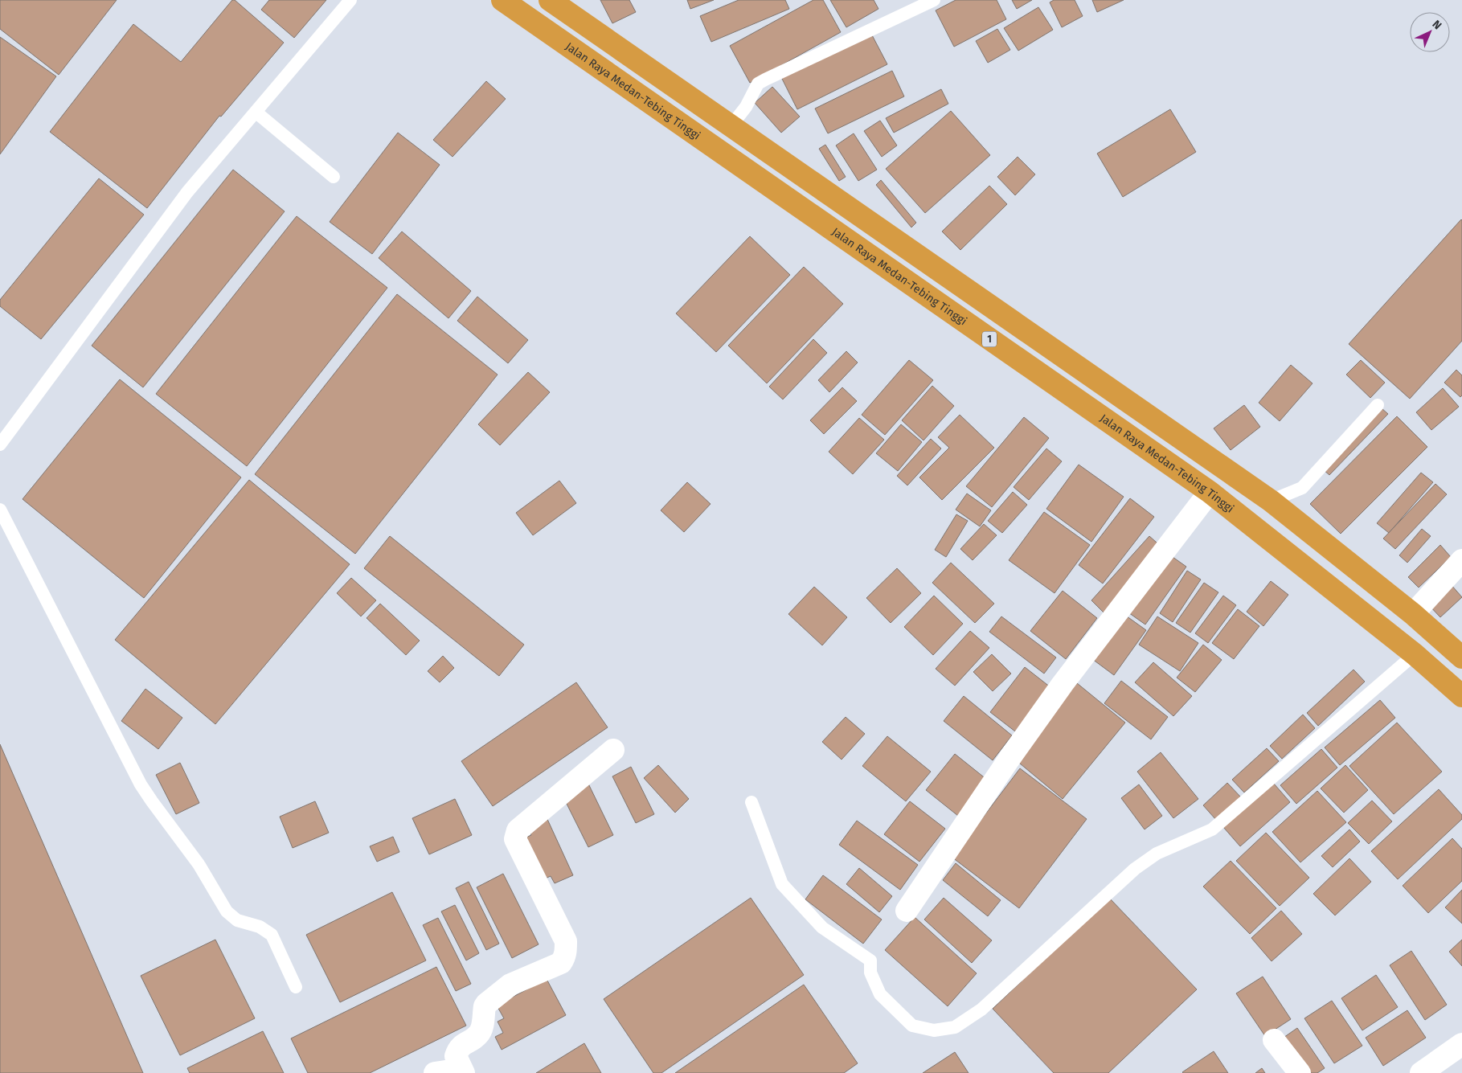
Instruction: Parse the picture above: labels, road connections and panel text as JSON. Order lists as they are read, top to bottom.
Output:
{
  "streets": {
    "highway": ["Jalan Raya Medan-Tebing Tinggi", "1"]
  },
  "north": "top right"
}
